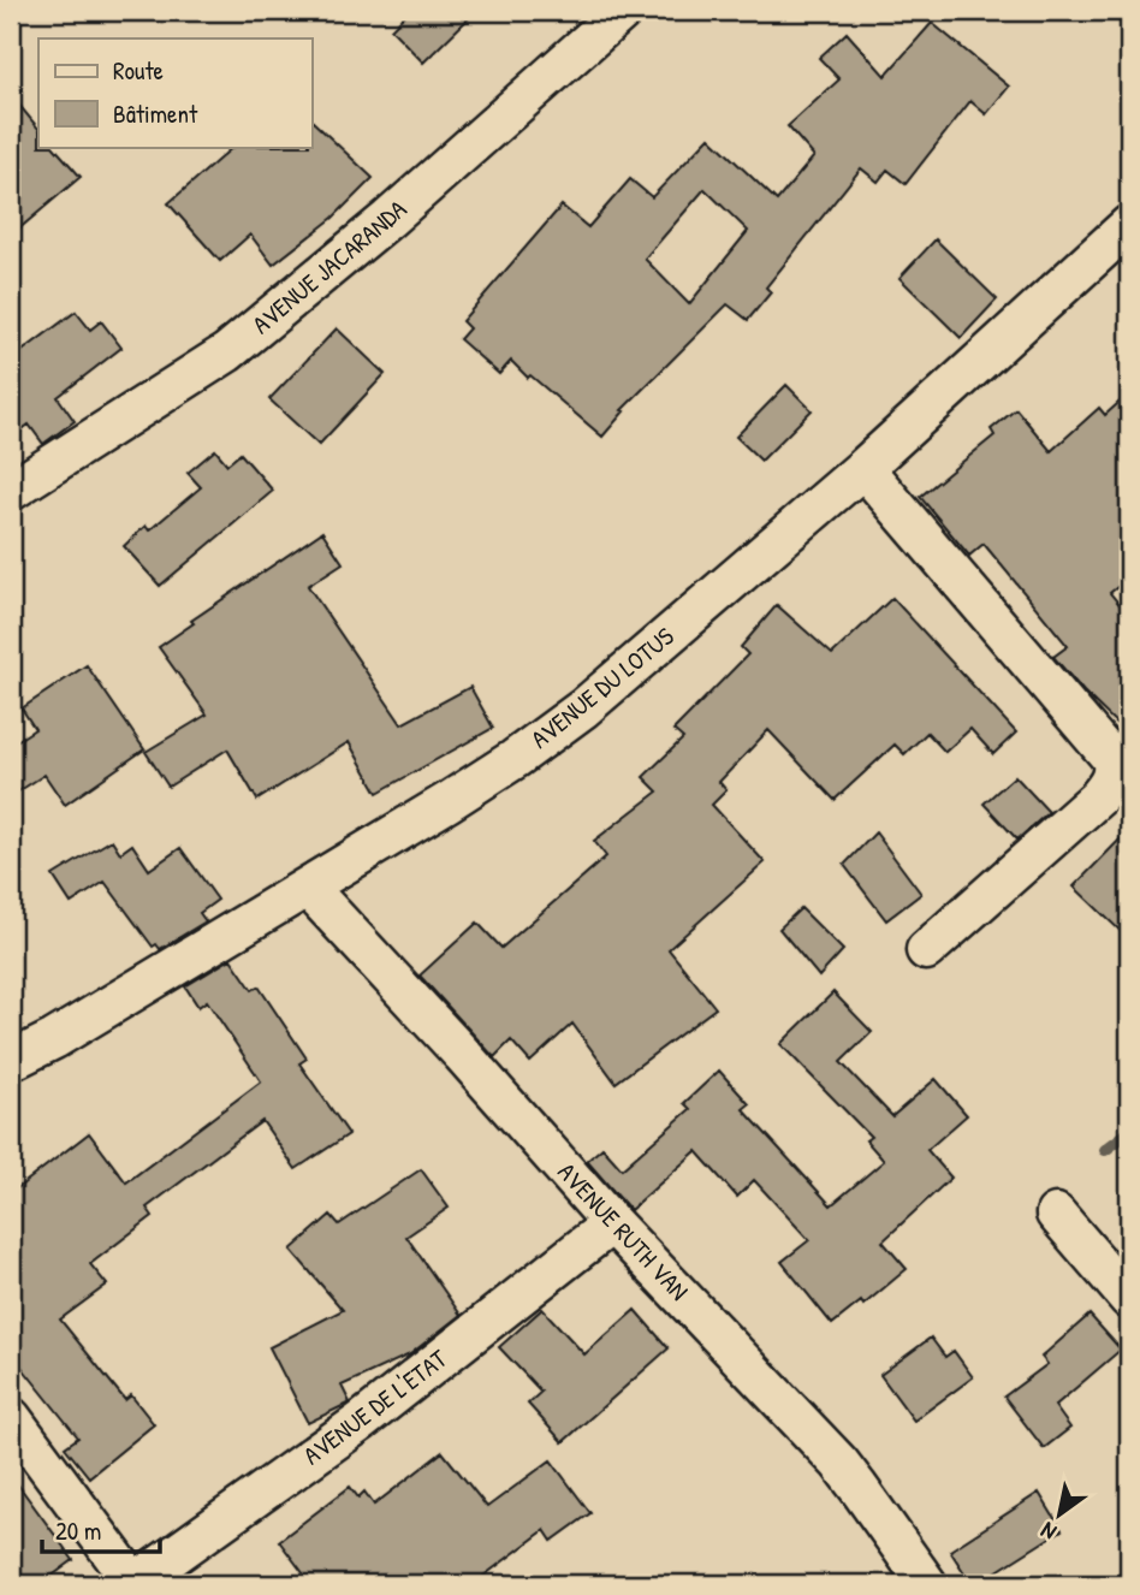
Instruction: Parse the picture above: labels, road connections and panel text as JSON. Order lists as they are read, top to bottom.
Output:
{
  "streets": {
    "street": [
      "AVENUE JACARANDA",
      "AVENUE DU LOTUS",
      "AVENUE RUTH VAN",
      "AVENUE DE L'ETAT"
    ]
  },
  "crossings": [
    ["AVENUE DU LOTUS", "AVENUE RUTH VAN"],
    ["AVENUE RUTH VAN", "AVENUE DE L'ETAT"]
  ],
  "legend": ["Route", "Bâtiment"],
  "scale_bar": "20 m",
  "north": "bottom left"
}
